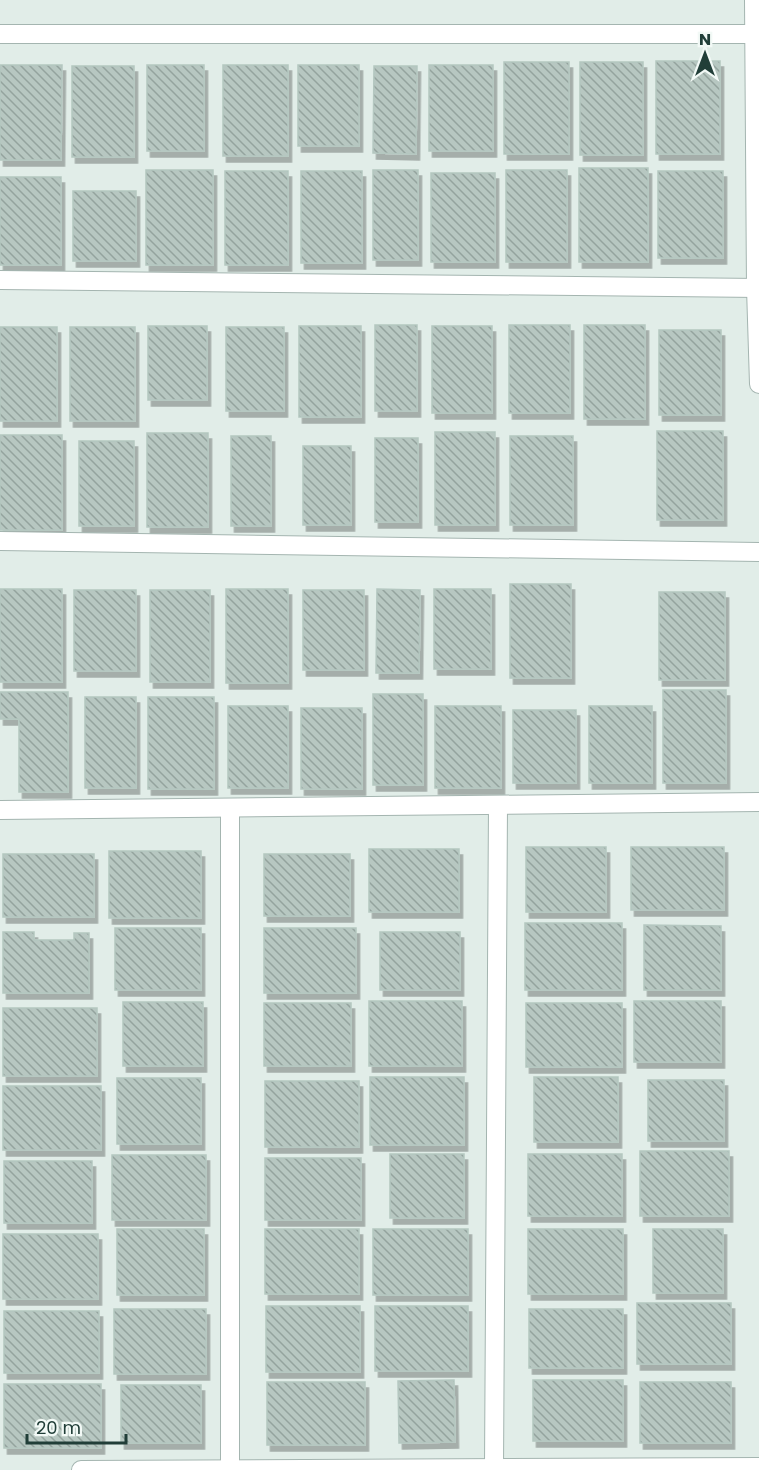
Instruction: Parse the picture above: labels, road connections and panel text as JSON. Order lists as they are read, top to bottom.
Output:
{
  "scale_bar": "20 m",
  "north": "top"
}
